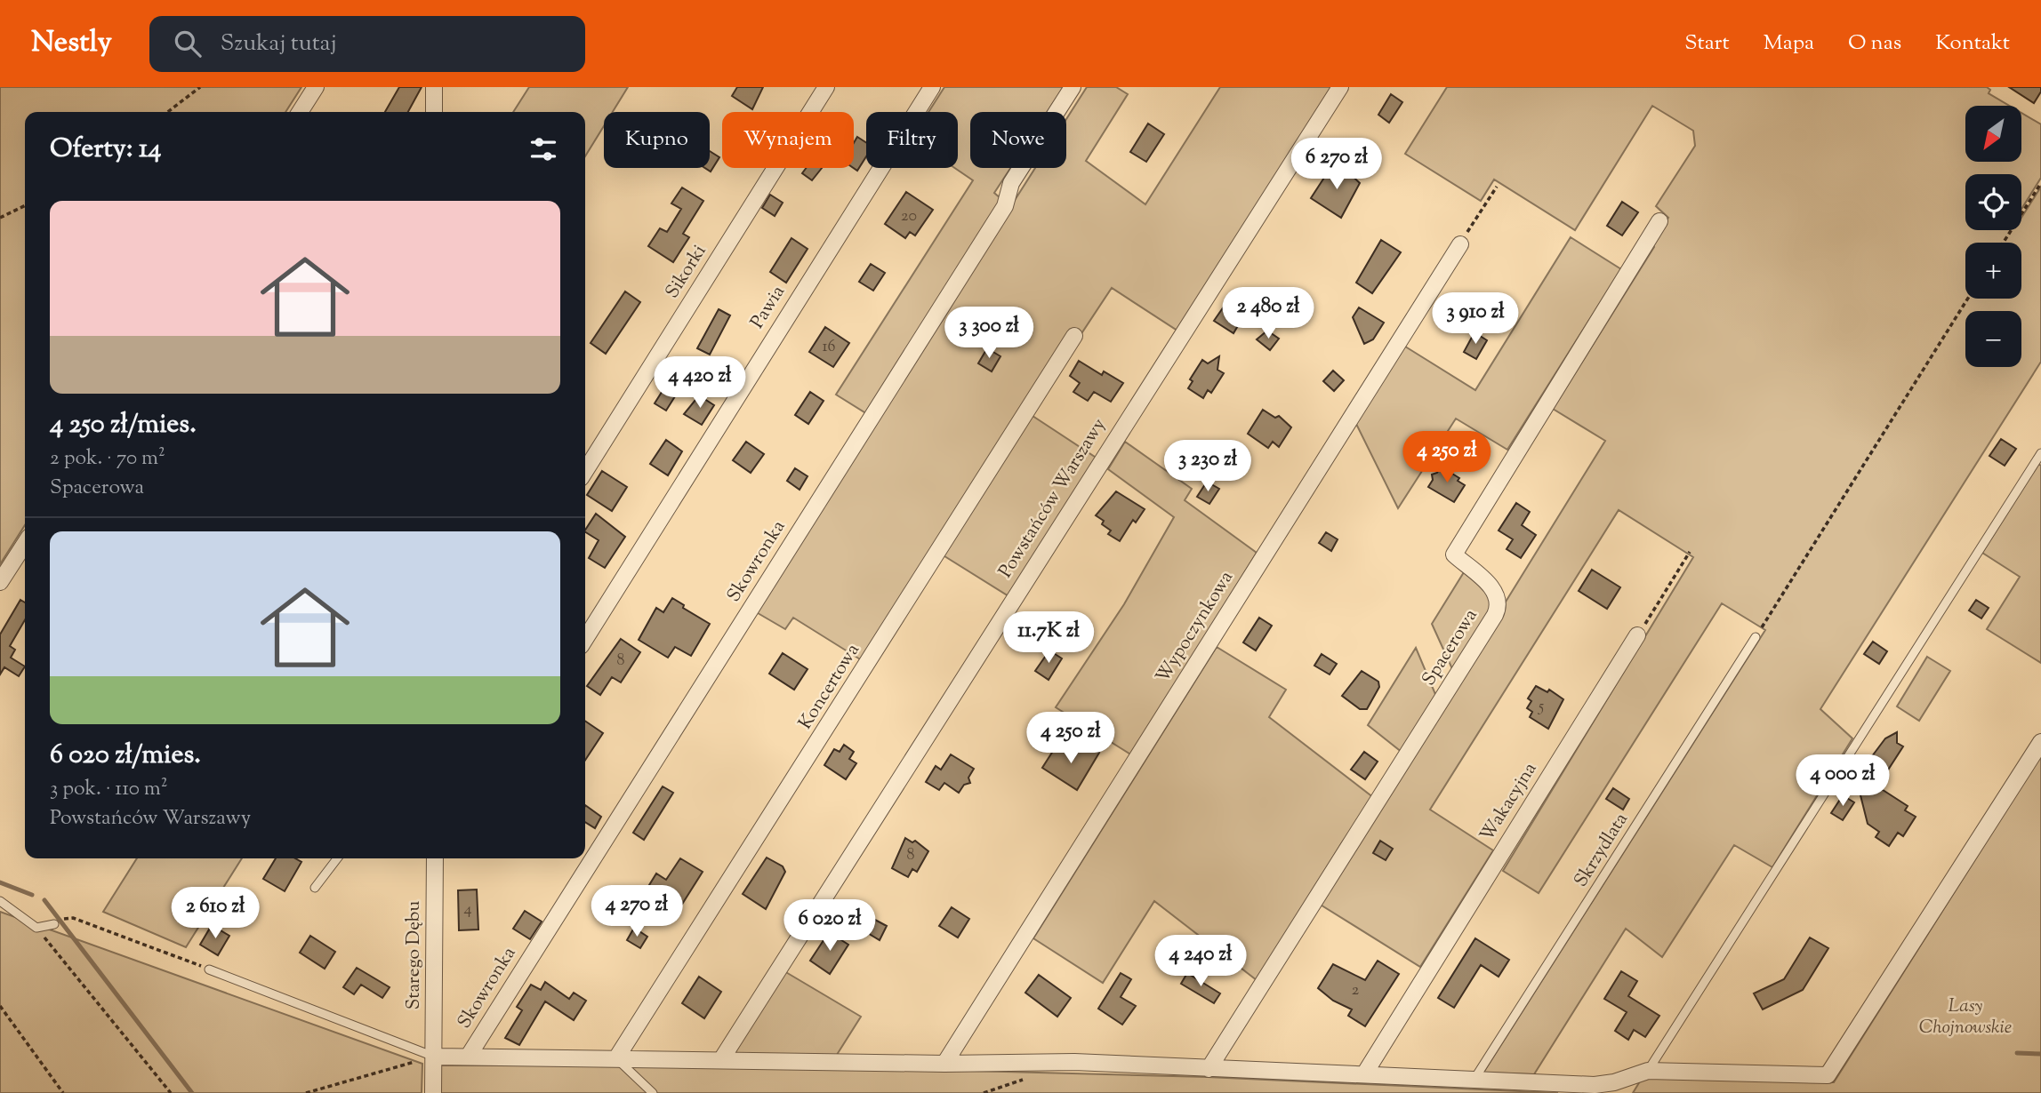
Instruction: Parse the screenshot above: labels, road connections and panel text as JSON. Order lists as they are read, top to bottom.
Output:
{
  "streets": {
    "street": [
      "Sikorki",
      "Pawia",
      "Powstańców Warszawy",
      "Skowronka",
      "Wypoczynkowa",
      "Spacerowa",
      "Koncertowa",
      "Wakacyjna",
      "Starego Dębu"
    ],
    "lane": ["Skrzydlata"]
  },
  "parks": ["Lasy Chojnowskie"],
  "house_numbers": [
    "20",
    "16",
    "8",
    "5",
    "8",
    "4",
    "2"
  ],
  "north": "bottom left",
  "page": {
    "header": "Nestly",
    "search": "Szukaj tutaj",
    "nav": [
      "Start",
      "Mapa",
      "O nas",
      "Kontakt"
    ],
    "map_buttons": ["+", "−"],
    "chip": [
      "Kupno",
      "Wynajem",
      "Filtry",
      "Nowe"
    ],
    "heading": "Oferty: 14",
    "price": [
      "6 270 zł",
      "2 480 zł",
      "3 910 zł",
      "3 300 zł",
      "4 420 zł",
      "4 250 zł",
      "3 230 zł",
      "11.7K zł",
      "4 250 zł",
      "4 000 zł",
      "4 270 zł",
      "2 610 zł",
      "6 020 zł",
      "4 240 zł"
    ],
    "list": [
      {
        "name": "4 250 zł/mies.",
        "note": "2 pok. · 70 m² · Spacerowa"
      },
      {
        "name": "6 020 zł/mies.",
        "note": "3 pok. · 110 m² · Powstańców Warszawy"
      }
    ]
  }
}
